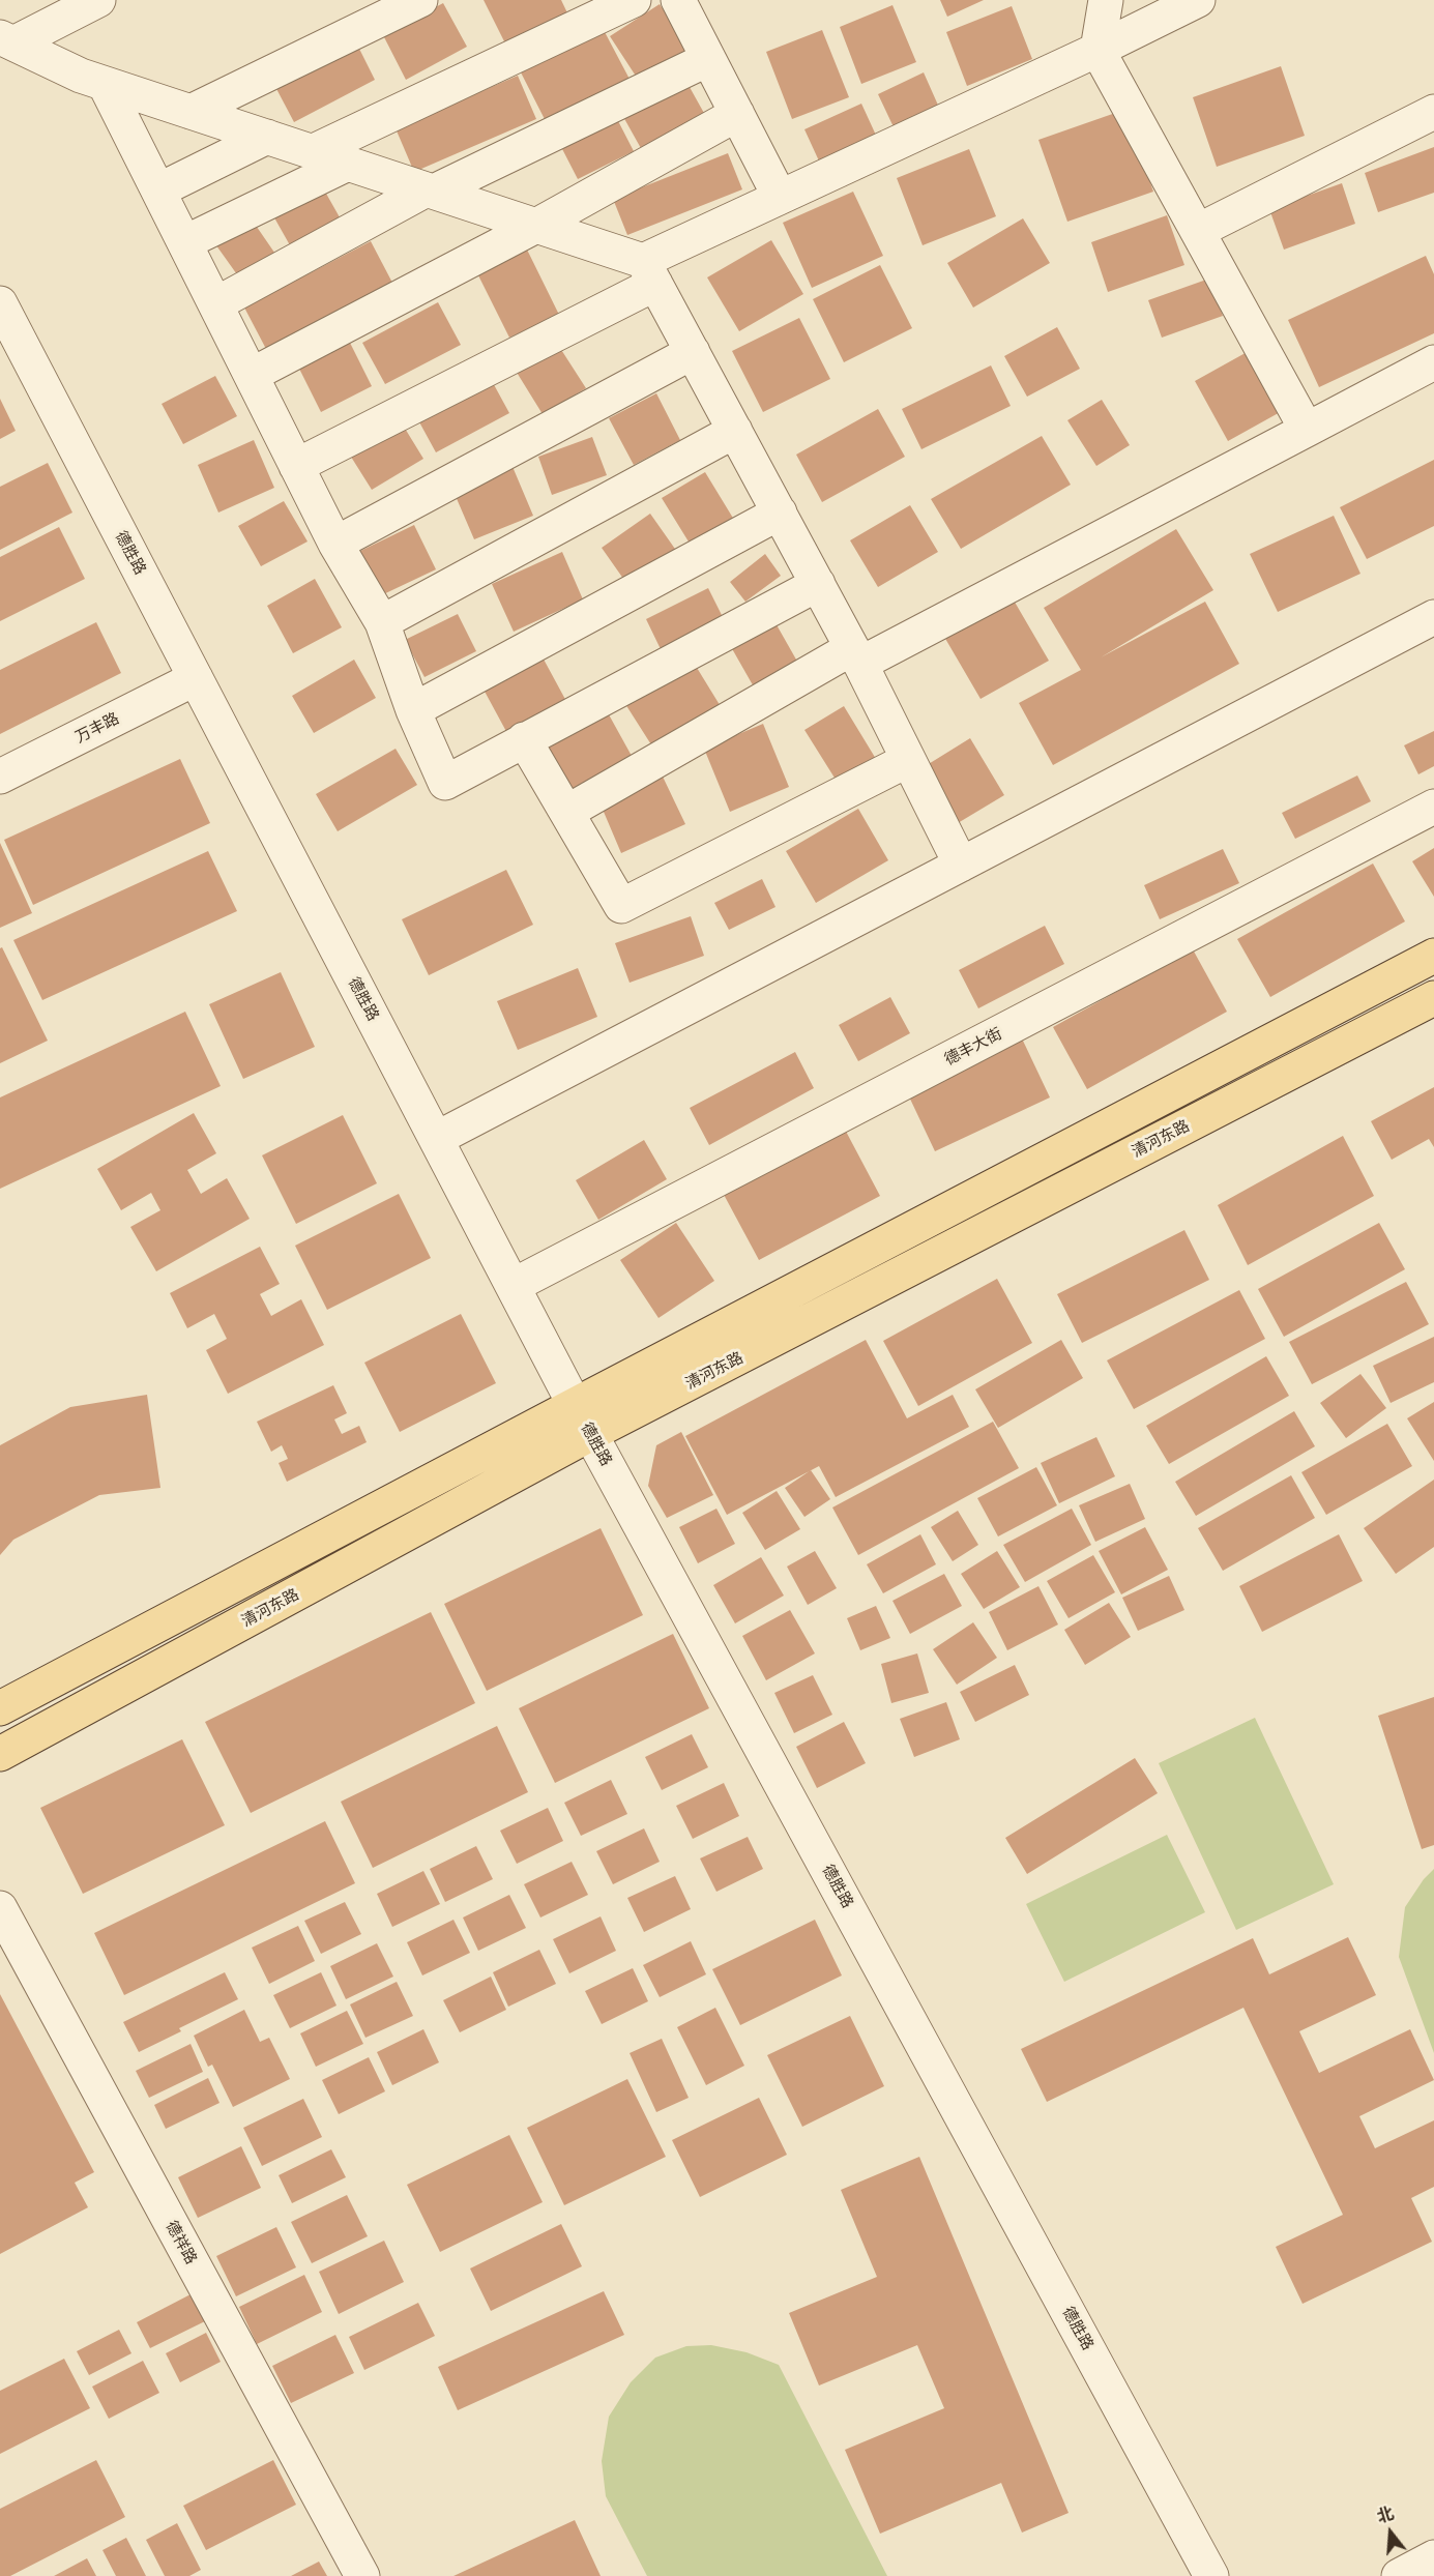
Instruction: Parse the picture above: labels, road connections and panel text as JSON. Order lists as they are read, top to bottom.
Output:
{
  "streets": {
    "main road": ["清河东路"],
    "street": [
      "德胜路",
      "万丰路",
      "德丰大街",
      "德祥路"
    ]
  },
  "crossings": [
    ["德胜路", "万丰路"],
    ["德胜路", "德丰大街"],
    ["德胜路", "清河东路"]
  ],
  "north": "top"
}
